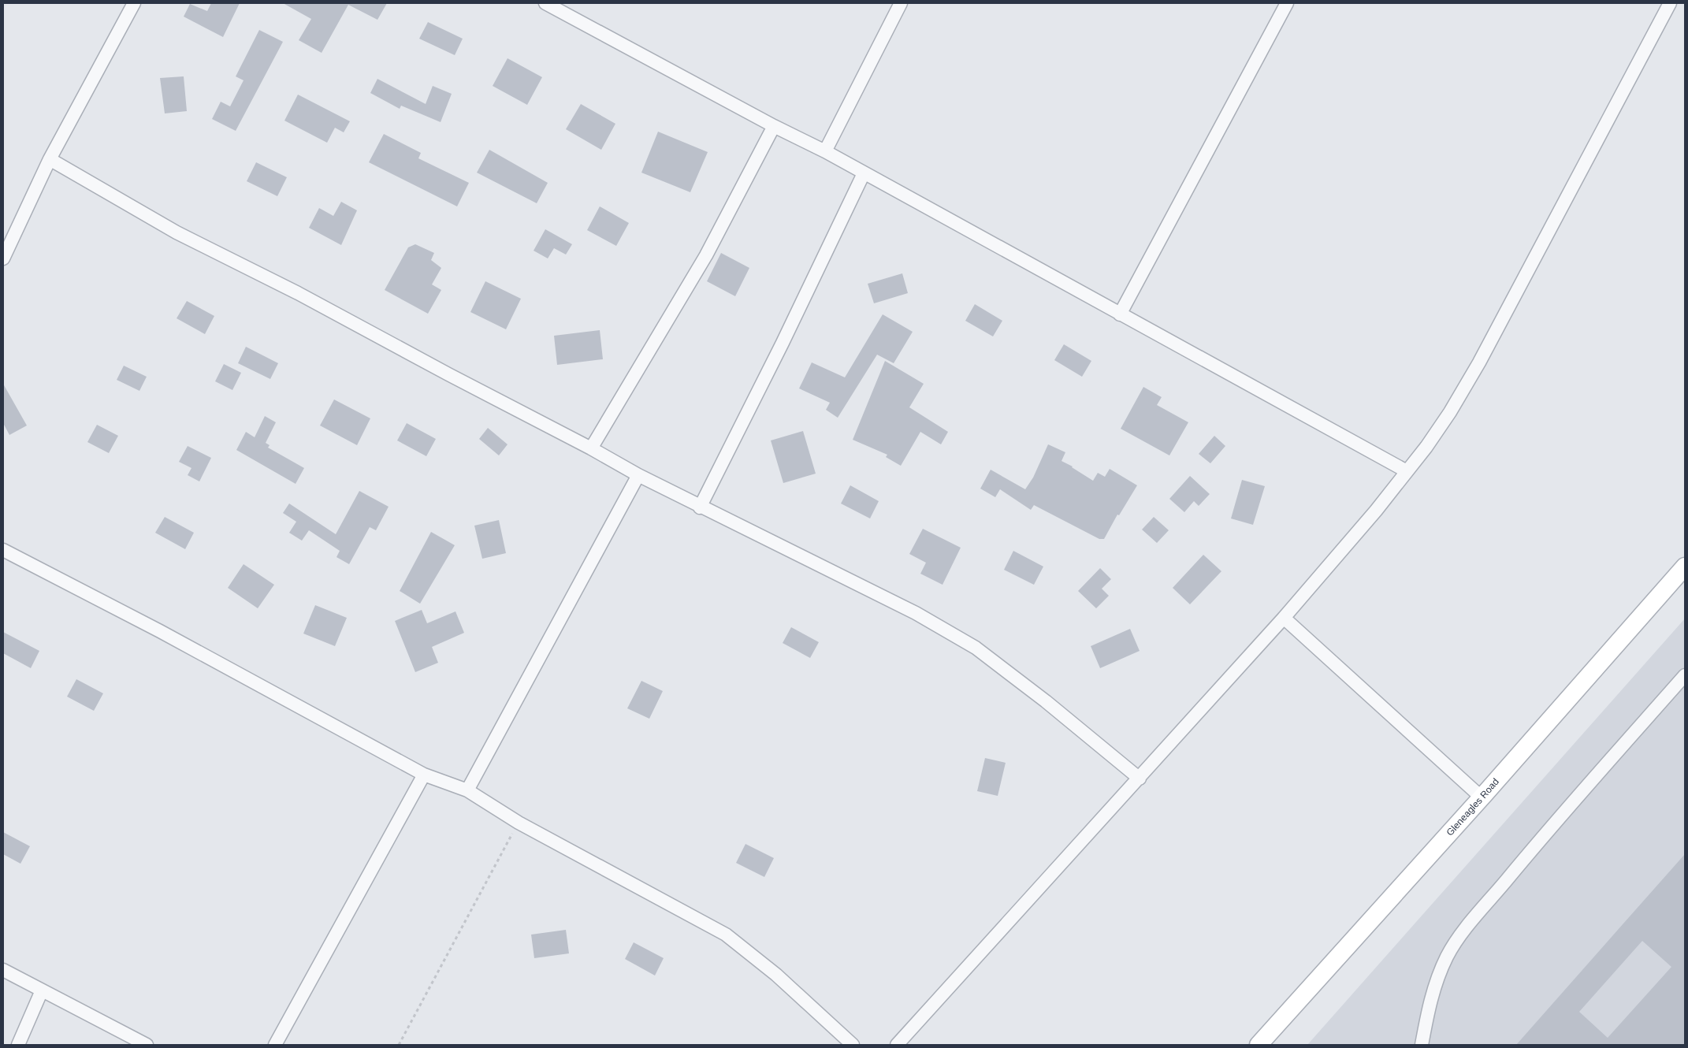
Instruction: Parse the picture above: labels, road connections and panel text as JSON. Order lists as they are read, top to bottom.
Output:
{
  "streets": {
    "street": ["Gleneagles Road"]
  }
}
